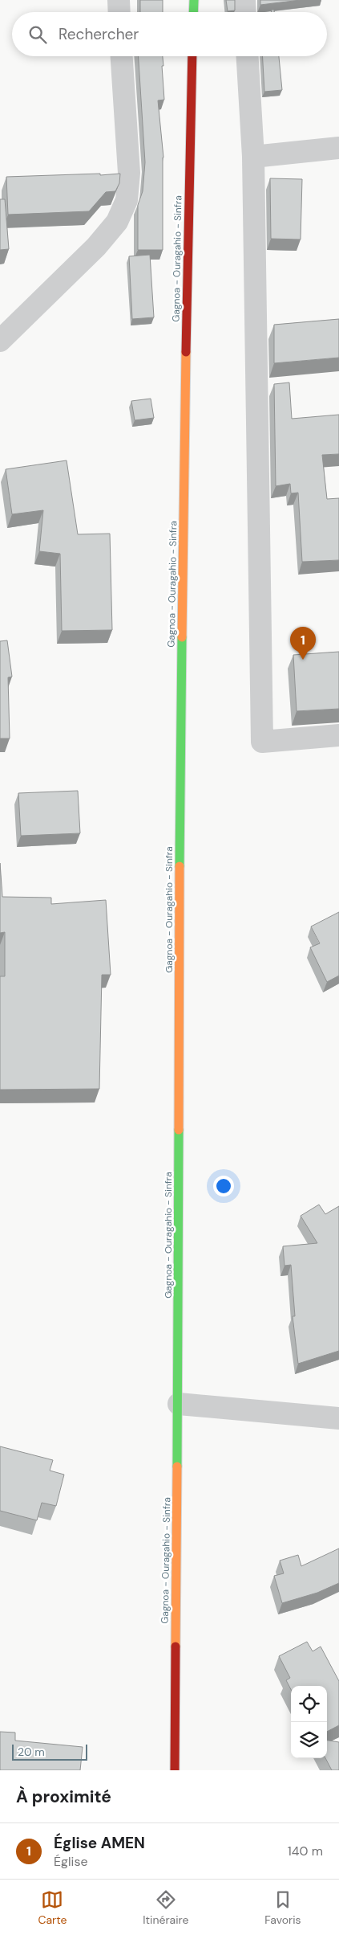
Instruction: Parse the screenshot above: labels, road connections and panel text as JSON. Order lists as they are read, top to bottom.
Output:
{
  "streets": {
    "main road": ["Gagnoa - Ouragahio - Sinfra"]
  },
  "scale_bar": "20 m",
  "page": {
    "search": "Rechercher",
    "pins": "1",
    "scale": "20 m",
    "heading": "À proximité",
    "list": [
      {
        "mark": "1",
        "name": "Église AMEN",
        "note": "Église",
        "value": "140 m"
      }
    ],
    "nav": ["Carte", "Itinéraire", "Favoris"]
  }
}
